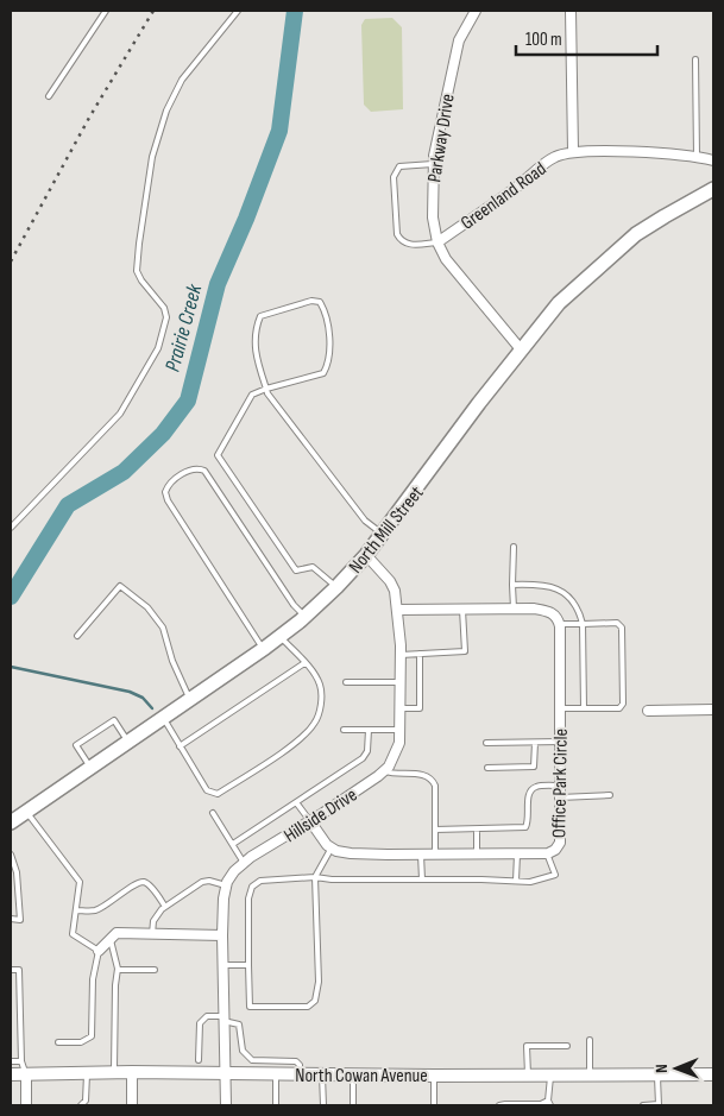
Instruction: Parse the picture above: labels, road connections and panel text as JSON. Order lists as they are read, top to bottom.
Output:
{
  "streets": {
    "main road": ["North Mill Street"],
    "street": [
      "Parkway Drive",
      "Greenland Road",
      "Office Park Circle",
      "Hillside Drive",
      "North Cowan Avenue"
    ]
  },
  "crossings": [
    ["Parkway Drive", "Greenland Road"],
    ["Parkway Drive", "North Mill Street"],
    ["North Mill Street", "Hillside Drive"]
  ],
  "water": ["Prairie Creek"],
  "scale_bar": "100 m",
  "north": "left"
}
